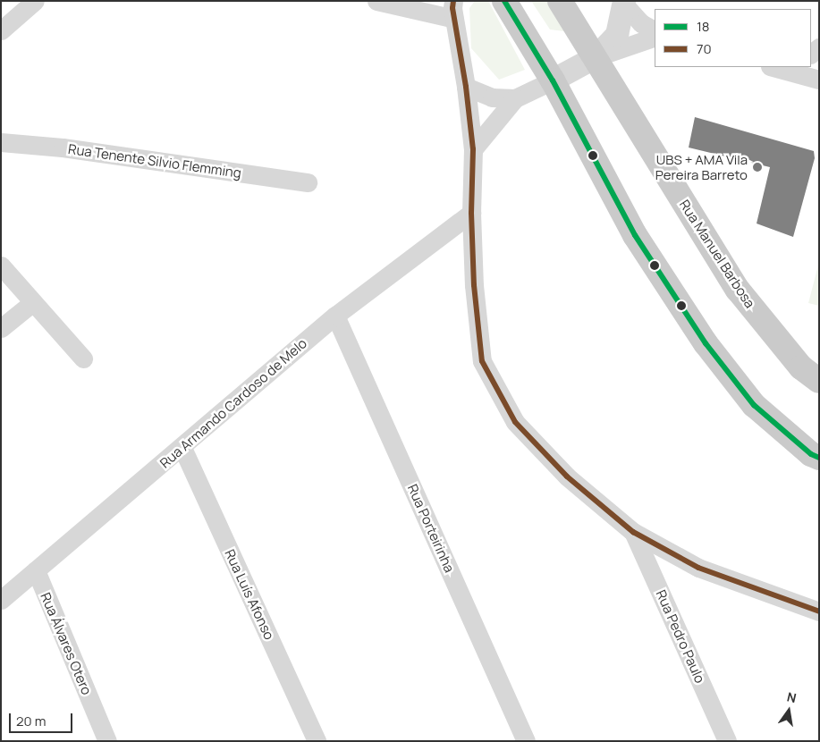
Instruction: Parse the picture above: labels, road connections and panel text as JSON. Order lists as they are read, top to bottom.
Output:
{
  "streets": {
    "main road": ["Rua Manuel Barbosa"],
    "street": [
      "Rua Tenente Silvio Flemming",
      "Rua Armando Cardoso de Melo",
      "Rua Porteirinha",
      "Rua Luís Afonso",
      "Rua Pedro Paulo",
      "Rua Álvares Otero"
    ]
  },
  "crossings": [
    ["Rua Armando Cardoso de Melo", "Rua Porteirinha"],
    ["Rua Armando Cardoso de Melo", "Rua Luís Afonso"],
    ["Rua Armando Cardoso de Melo", "Rua Álvares Otero"]
  ],
  "places": ["UBS + AMA Vila Pereira Barreto"],
  "lines": ["transit line 18", "transit line 70"],
  "legend": ["18", "70"],
  "scale_bar": "20 m",
  "north": "top"
}
